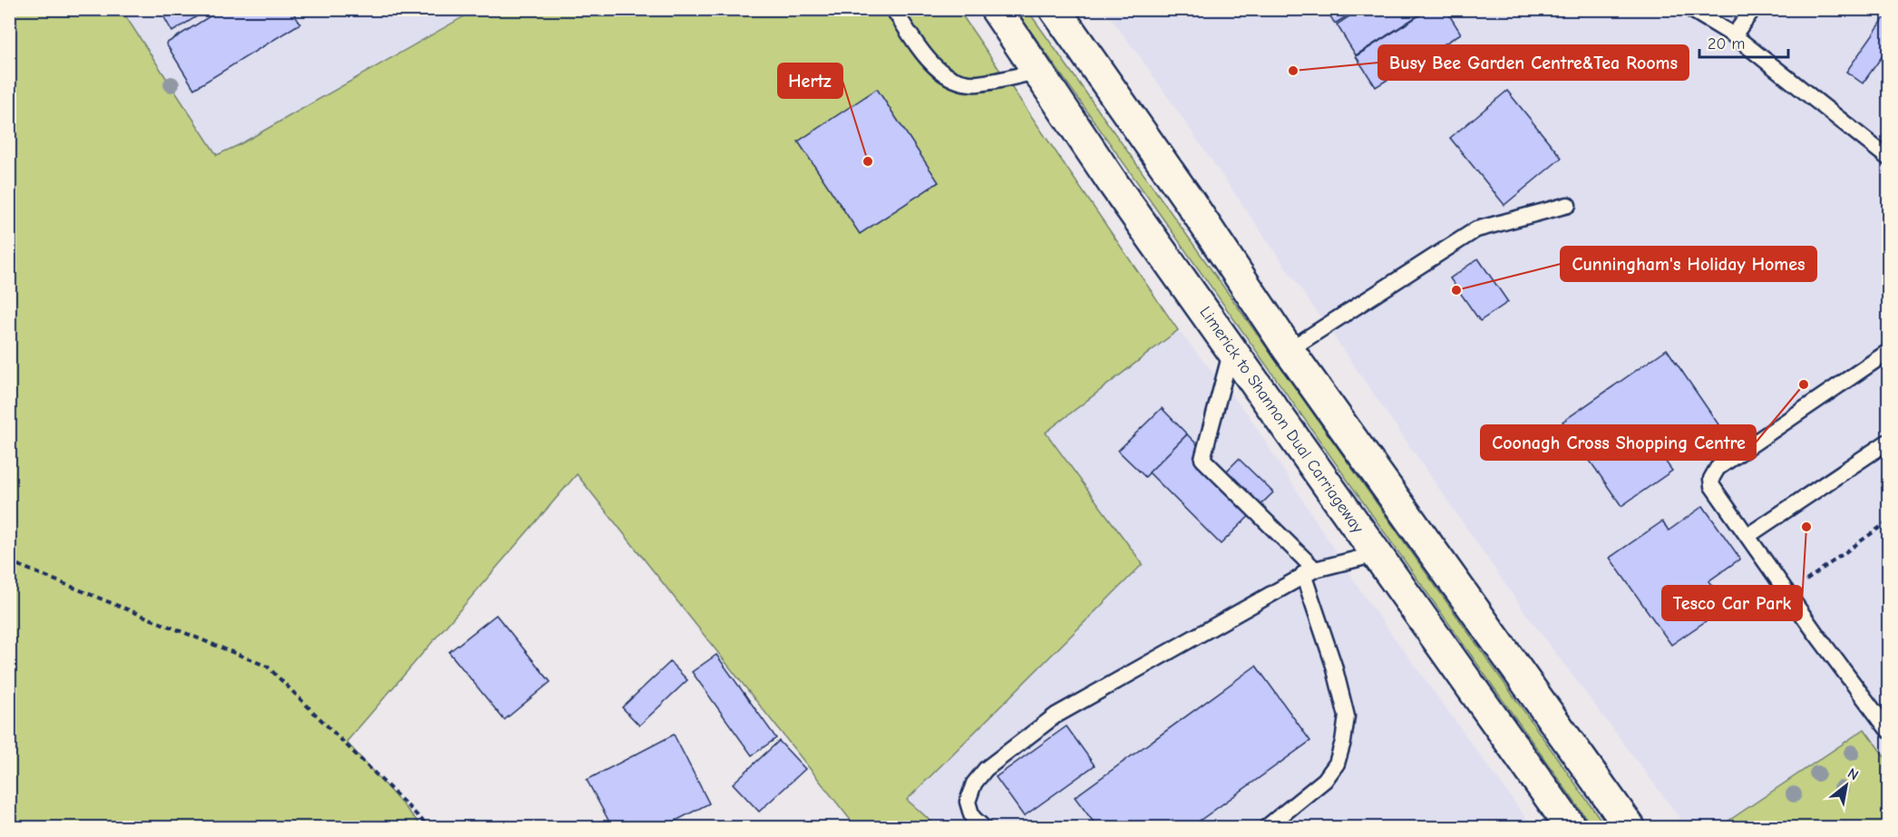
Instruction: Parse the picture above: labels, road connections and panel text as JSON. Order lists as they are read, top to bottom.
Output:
{
  "streets": {
    "main road": ["Limerick to Shannon Dual Carriageway"]
  },
  "places": [
    "Busy Bee Garden Centre&Tea Rooms",
    "Hertz",
    "Cunningham's Holiday Homes",
    "Coonagh Cross Shopping Centre",
    "Tesco Car Park"
  ],
  "scale_bar": "20 m",
  "north": "top right"
}
